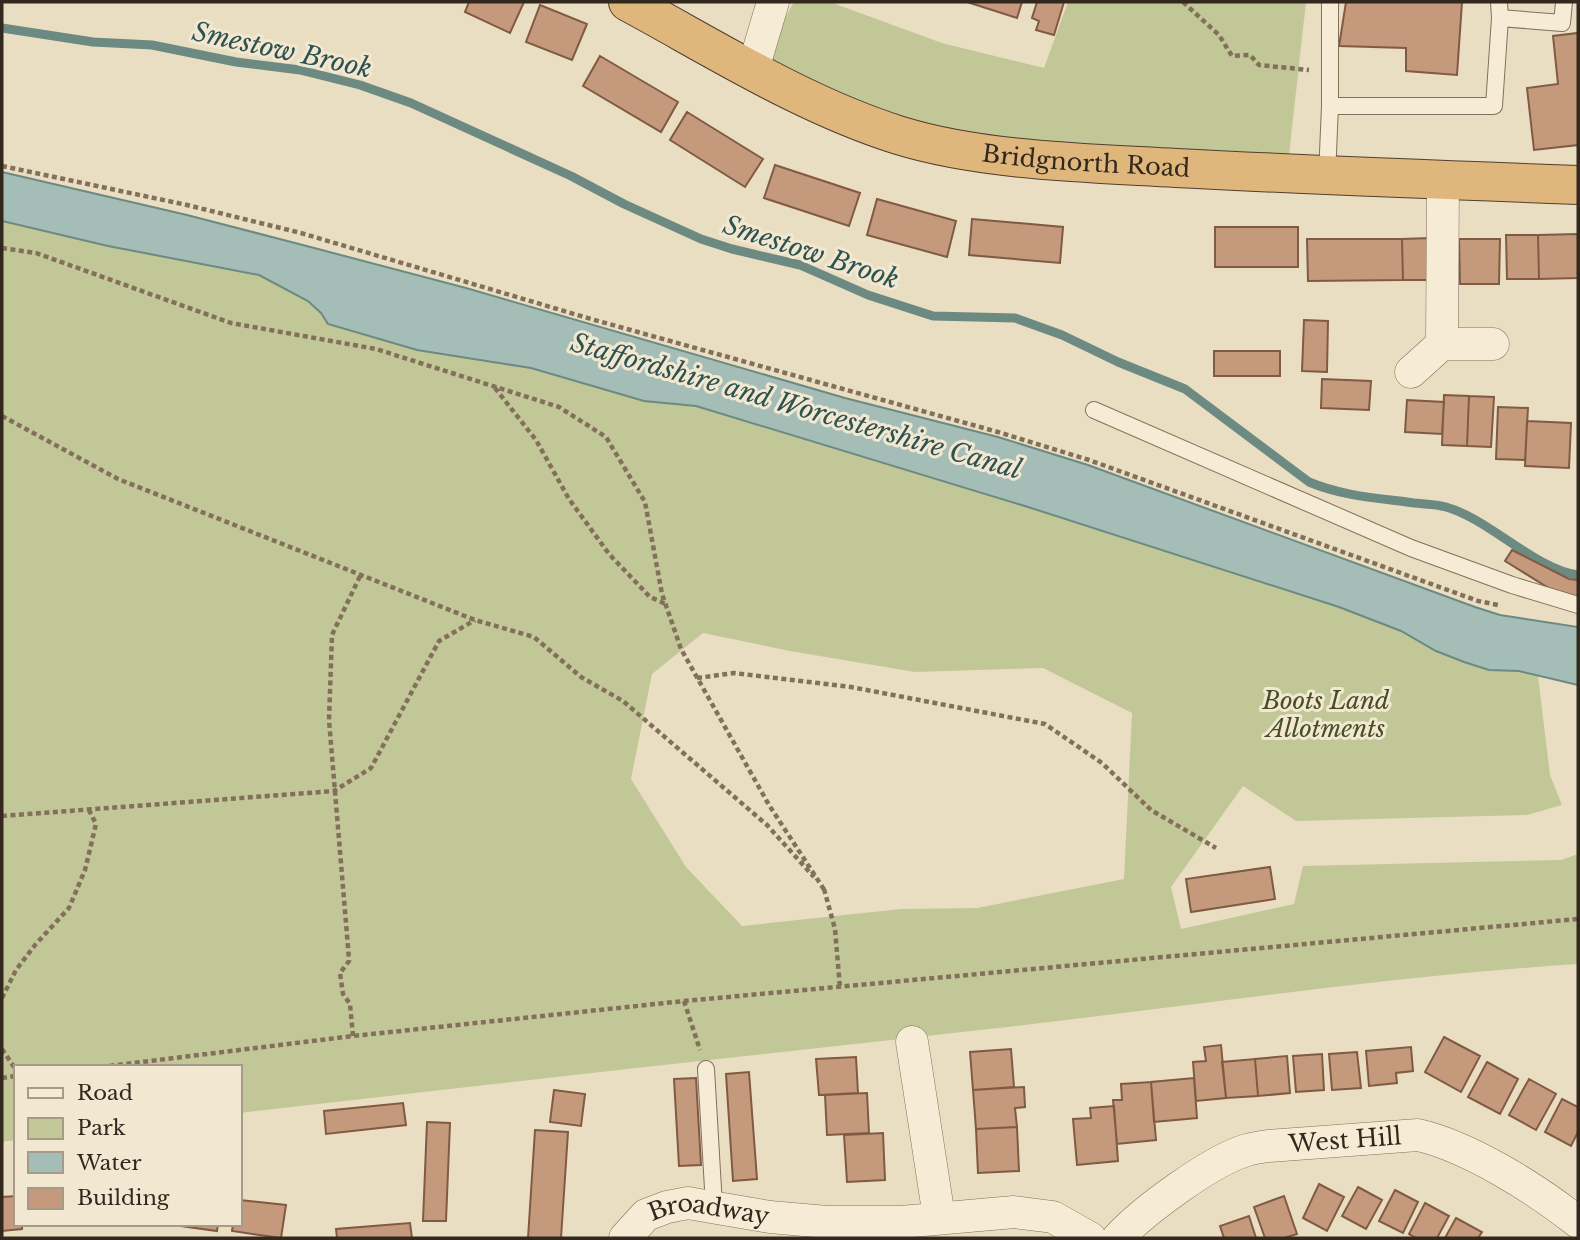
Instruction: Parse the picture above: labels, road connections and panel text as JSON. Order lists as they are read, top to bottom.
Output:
{
  "streets": {
    "highway": ["Bridgnorth Road"],
    "street": ["West Hill", "Broadway"]
  },
  "water": ["Smestow Brook", "Staffordshire and Worcestershire Canal"],
  "parks": ["Boots Land Allotments"],
  "legend": [
    "Road",
    "Park",
    "Water",
    "Building"
  ]
}
